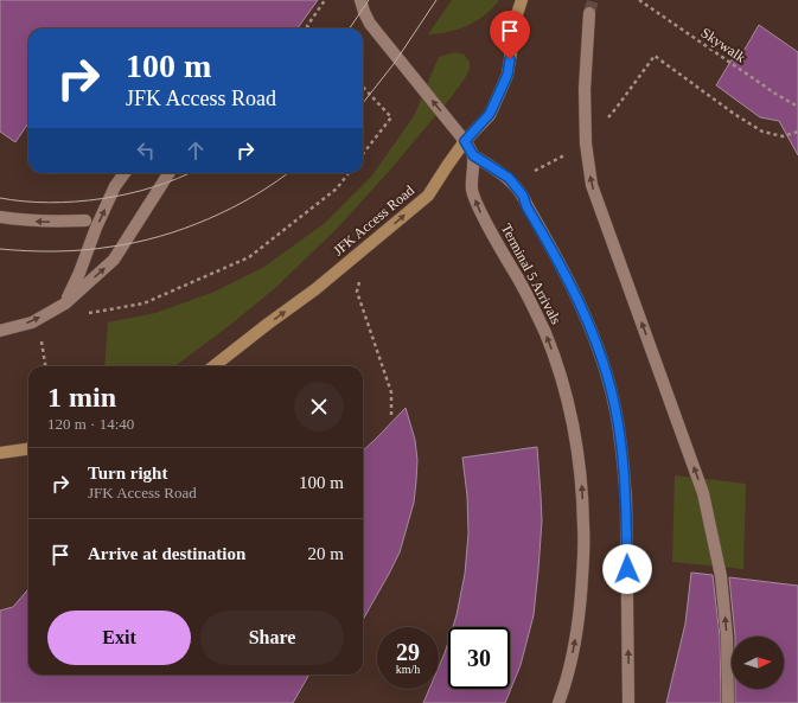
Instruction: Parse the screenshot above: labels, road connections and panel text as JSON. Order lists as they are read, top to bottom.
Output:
{
  "streets": {
    "street": ["JFK Access Road", "Terminal 5 Arrivals"],
    "path": ["Skywalk"]
  },
  "one_way": ["JFK Access Road"],
  "north": "right",
  "page": {
    "turn": ["100 m", "JFK Access Road"],
    "heading": ["1 min", "120 m · 14:40"],
    "list": [
      {
        "name": "Turn right",
        "note": "JFK Access Road",
        "value": "100 m"
      },
      {
        "name": "Arrive at destination",
        "value": "20 m"
      }
    ],
    "buttons": ["Exit", "Share"],
    "speed": "29 km/h",
    "limit": "30"
  }
}
